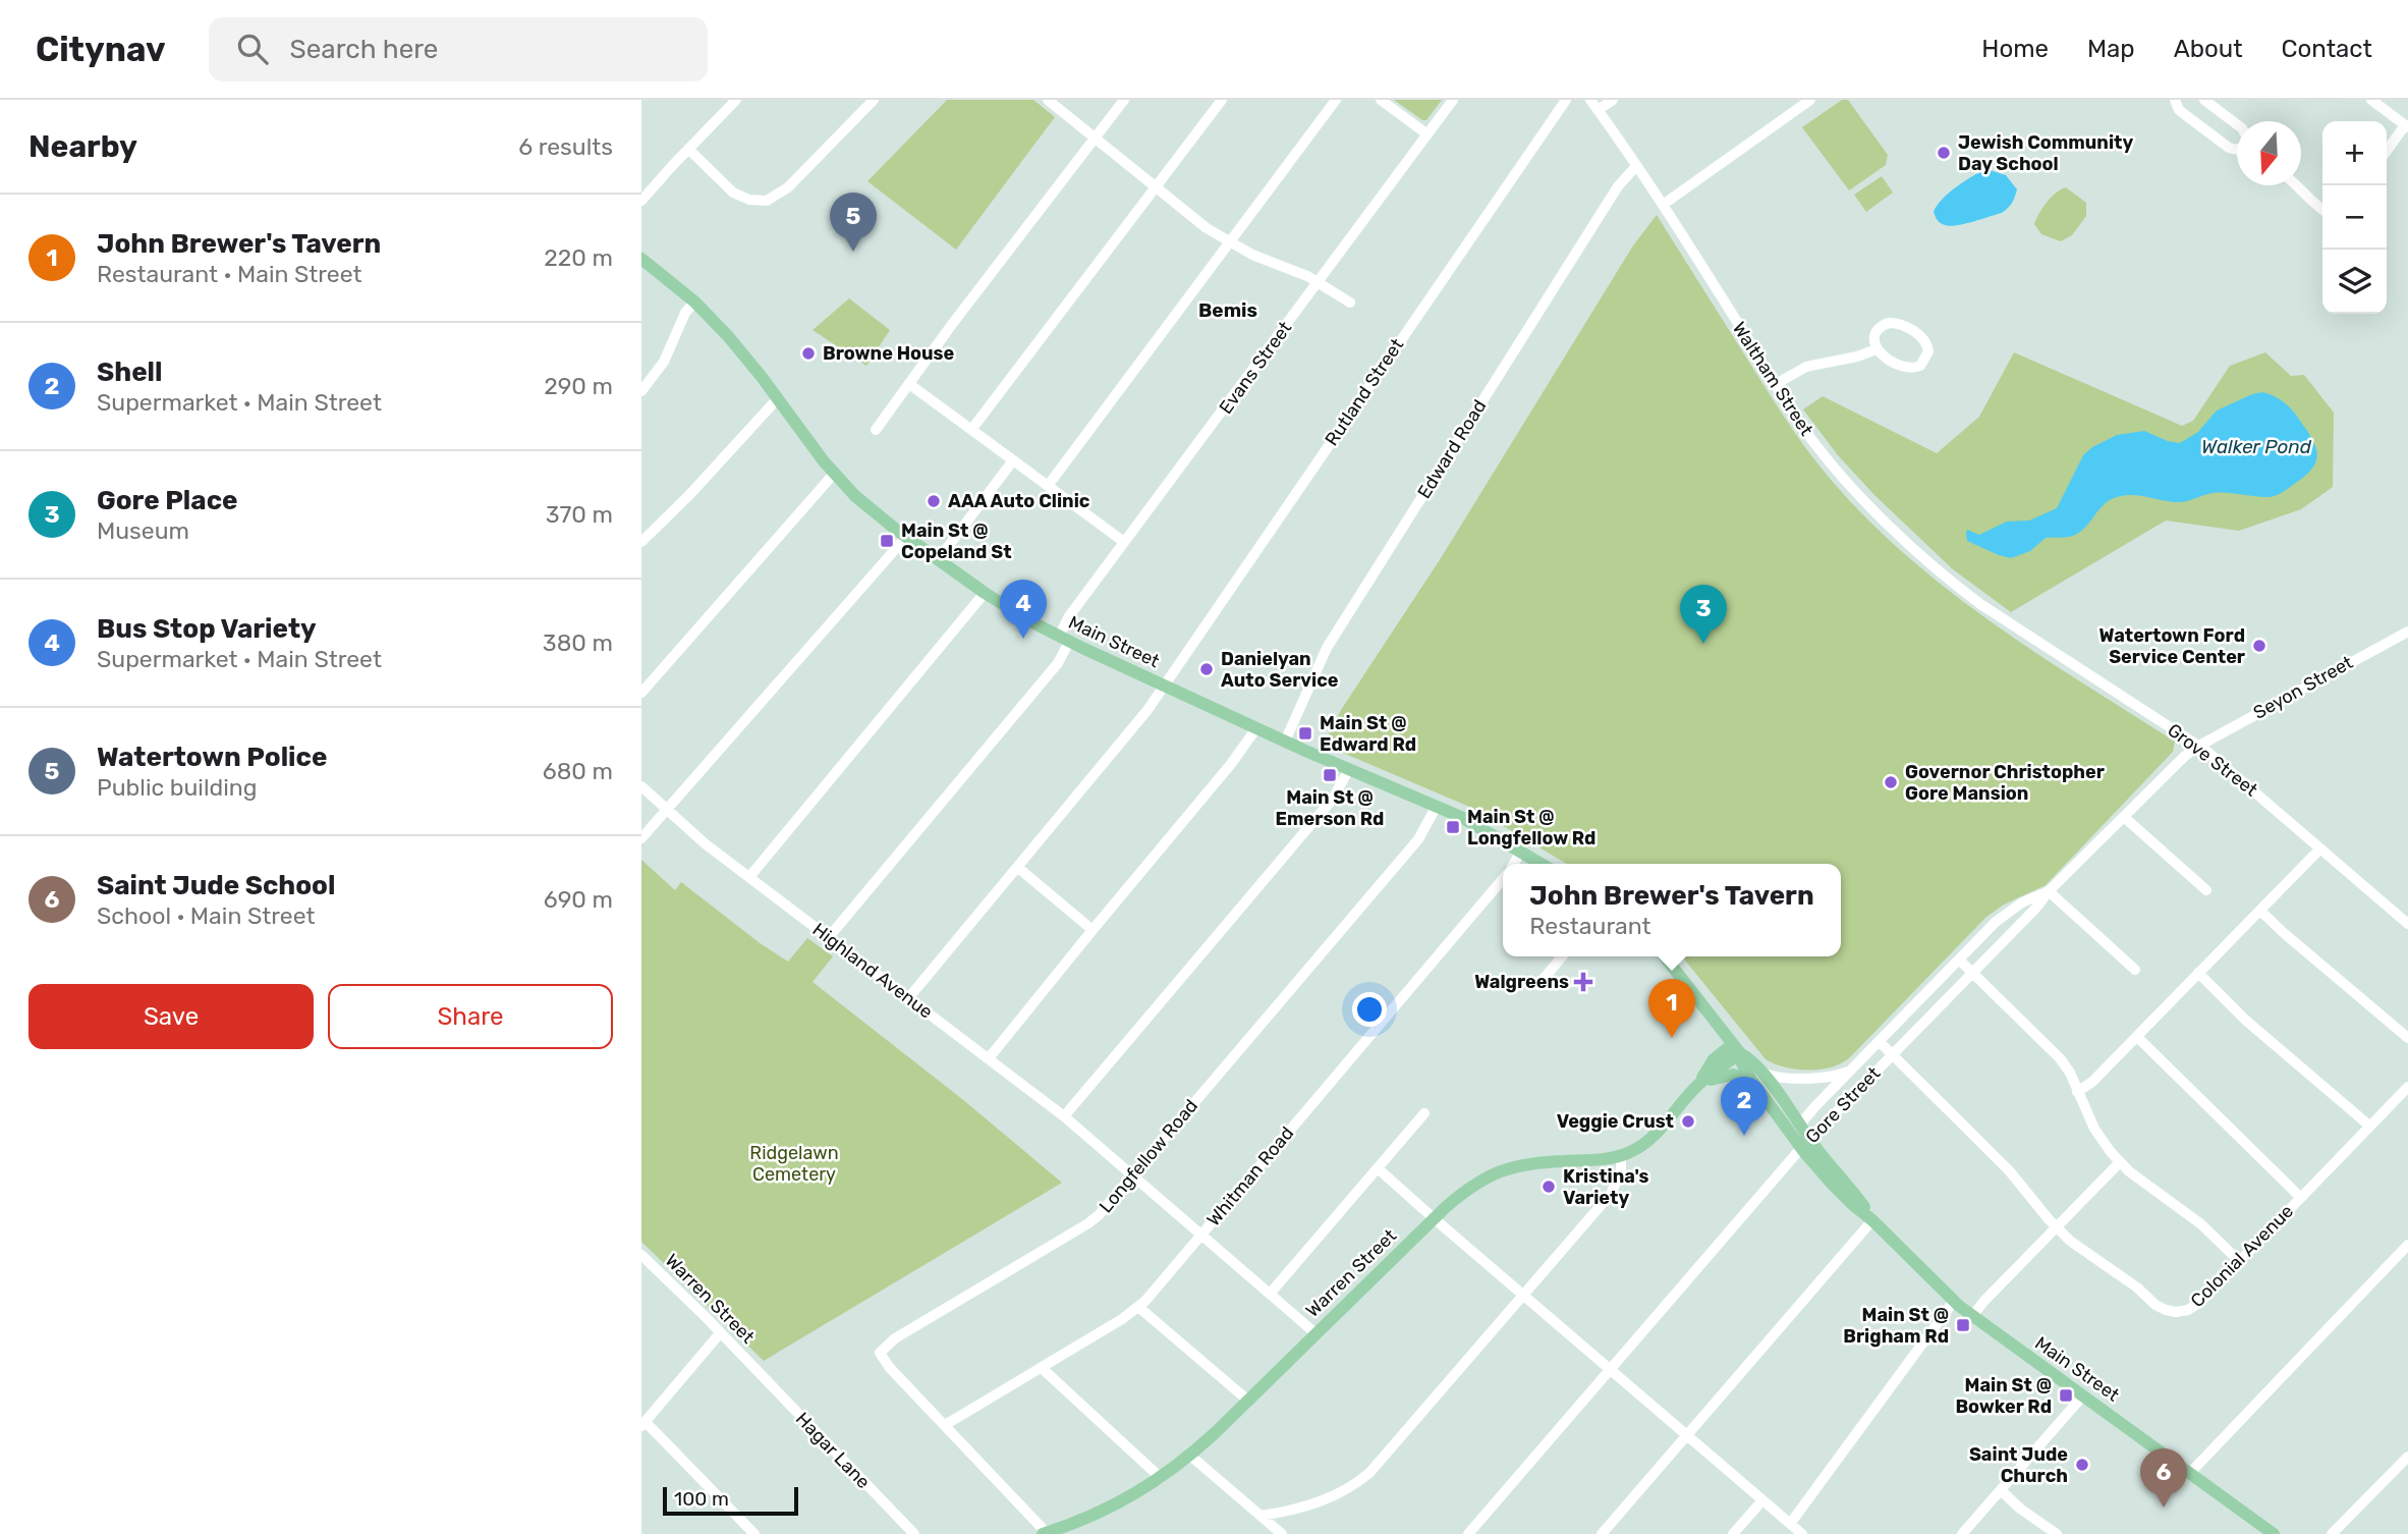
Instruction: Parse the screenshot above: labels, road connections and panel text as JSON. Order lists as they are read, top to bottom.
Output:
{
  "streets": {
    "main road": ["Main Street", "Warren Street"],
    "street": [
      "Evans Street",
      "Waltham Street",
      "Rutland Street",
      "Edward Road",
      "Seyon Street",
      "Grove Street",
      "Highland Avenue",
      "Gore Street",
      "Longfellow Road",
      "Whitman Road",
      "Colonial Avenue",
      "Hagar Lane"
    ]
  },
  "crossings": [
    ["Evans Street", "Main Street"],
    ["Evans Street", "Highland Avenue"],
    ["Waltham Street", "Edward Road"],
    ["Waltham Street", "Grove Street"],
    ["Rutland Street", "Main Street"],
    ["Rutland Street", "Highland Avenue"],
    ["Edward Road", "Main Street"],
    ["Main Street", "Gore Street"],
    ["Main Street", "Longfellow Road"],
    ["Main Street", "Whitman Road"],
    ["Main Street", "Warren Street"],
    ["Seyon Street", "Grove Street"],
    ["Seyon Street", "Gore Street"],
    ["Grove Street", "Gore Street"],
    ["Highland Avenue", "Longfellow Road"],
    ["Highland Avenue", "Whitman Road"],
    ["Highland Avenue", "Warren Street"],
    ["Gore Street", "Colonial Avenue"],
    ["Longfellow Road", "Whitman Road"],
    ["Longfellow Road", "Warren Street"],
    ["Warren Street", "Hagar Lane"]
  ],
  "districts": ["Bemis"],
  "water": ["Walker Pond"],
  "parks": ["Ridgelawn Cemetery"],
  "places": {
    "other": [
      "Jewish Community Day School",
      "Browne House",
      "AAA Auto Clinic",
      "Watertown Ford Service Center",
      "Danielyan Auto Service",
      "Governor Christopher Gore Mansion",
      "Veggie Crust",
      "Kristina's Variety",
      "Saint Jude Church"
    ],
    "transit": [
      "Main St @ Copeland St",
      "Main St @ Edward Rd",
      "Main St @ Emerson Rd",
      "Main St @ Longfellow Rd",
      "Main St @ Brigham Rd",
      "Main St @ Bowker Rd"
    ],
    "health": ["Walgreens"]
  },
  "scale_bar": "100 m",
  "north": "bottom",
  "page": {
    "header": "Citynav",
    "search": "Search here",
    "nav": [
      "Home",
      "Map",
      "About",
      "Contact"
    ],
    "heading": ["Nearby", "6 results"],
    "map_buttons": ["+", "−"],
    "list": [
      {
        "mark": "1",
        "name": "John Brewer's Tavern",
        "note": "Restaurant · Main Street",
        "value": "220 m"
      },
      {
        "mark": "2",
        "name": "Shell",
        "note": "Supermarket · Main Street",
        "value": "290 m"
      },
      {
        "mark": "3",
        "name": "Gore Place",
        "note": "Museum",
        "value": "370 m"
      },
      {
        "mark": "4",
        "name": "Bus Stop Variety",
        "note": "Supermarket · Main Street",
        "value": "380 m"
      },
      {
        "mark": "5",
        "name": "Watertown Police",
        "note": "Public building",
        "value": "680 m"
      },
      {
        "mark": "6",
        "name": "Saint Jude School",
        "note": "School · Main Street",
        "value": "690 m"
      }
    ],
    "pins": [
      "5",
      "4",
      "3",
      "1",
      "2",
      "6"
    ],
    "popup": ["John Brewer's Tavern", "Restaurant"],
    "buttons": ["Save", "Share"],
    "scale": "100 m"
  }
}
